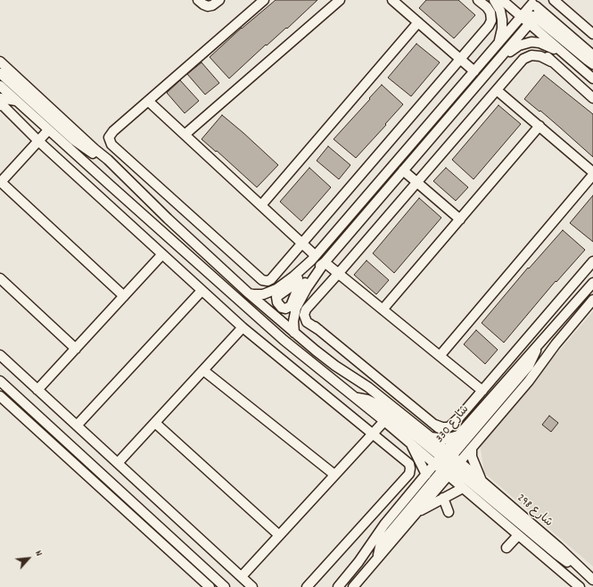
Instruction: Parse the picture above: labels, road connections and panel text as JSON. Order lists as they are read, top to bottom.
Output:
{
  "streets": {
    "street": ["شارع 330", "شارع 298"]
  },
  "crossings": [
    ["شارع 330", "شارع 298"]
  ],
  "north": "top right"
}
